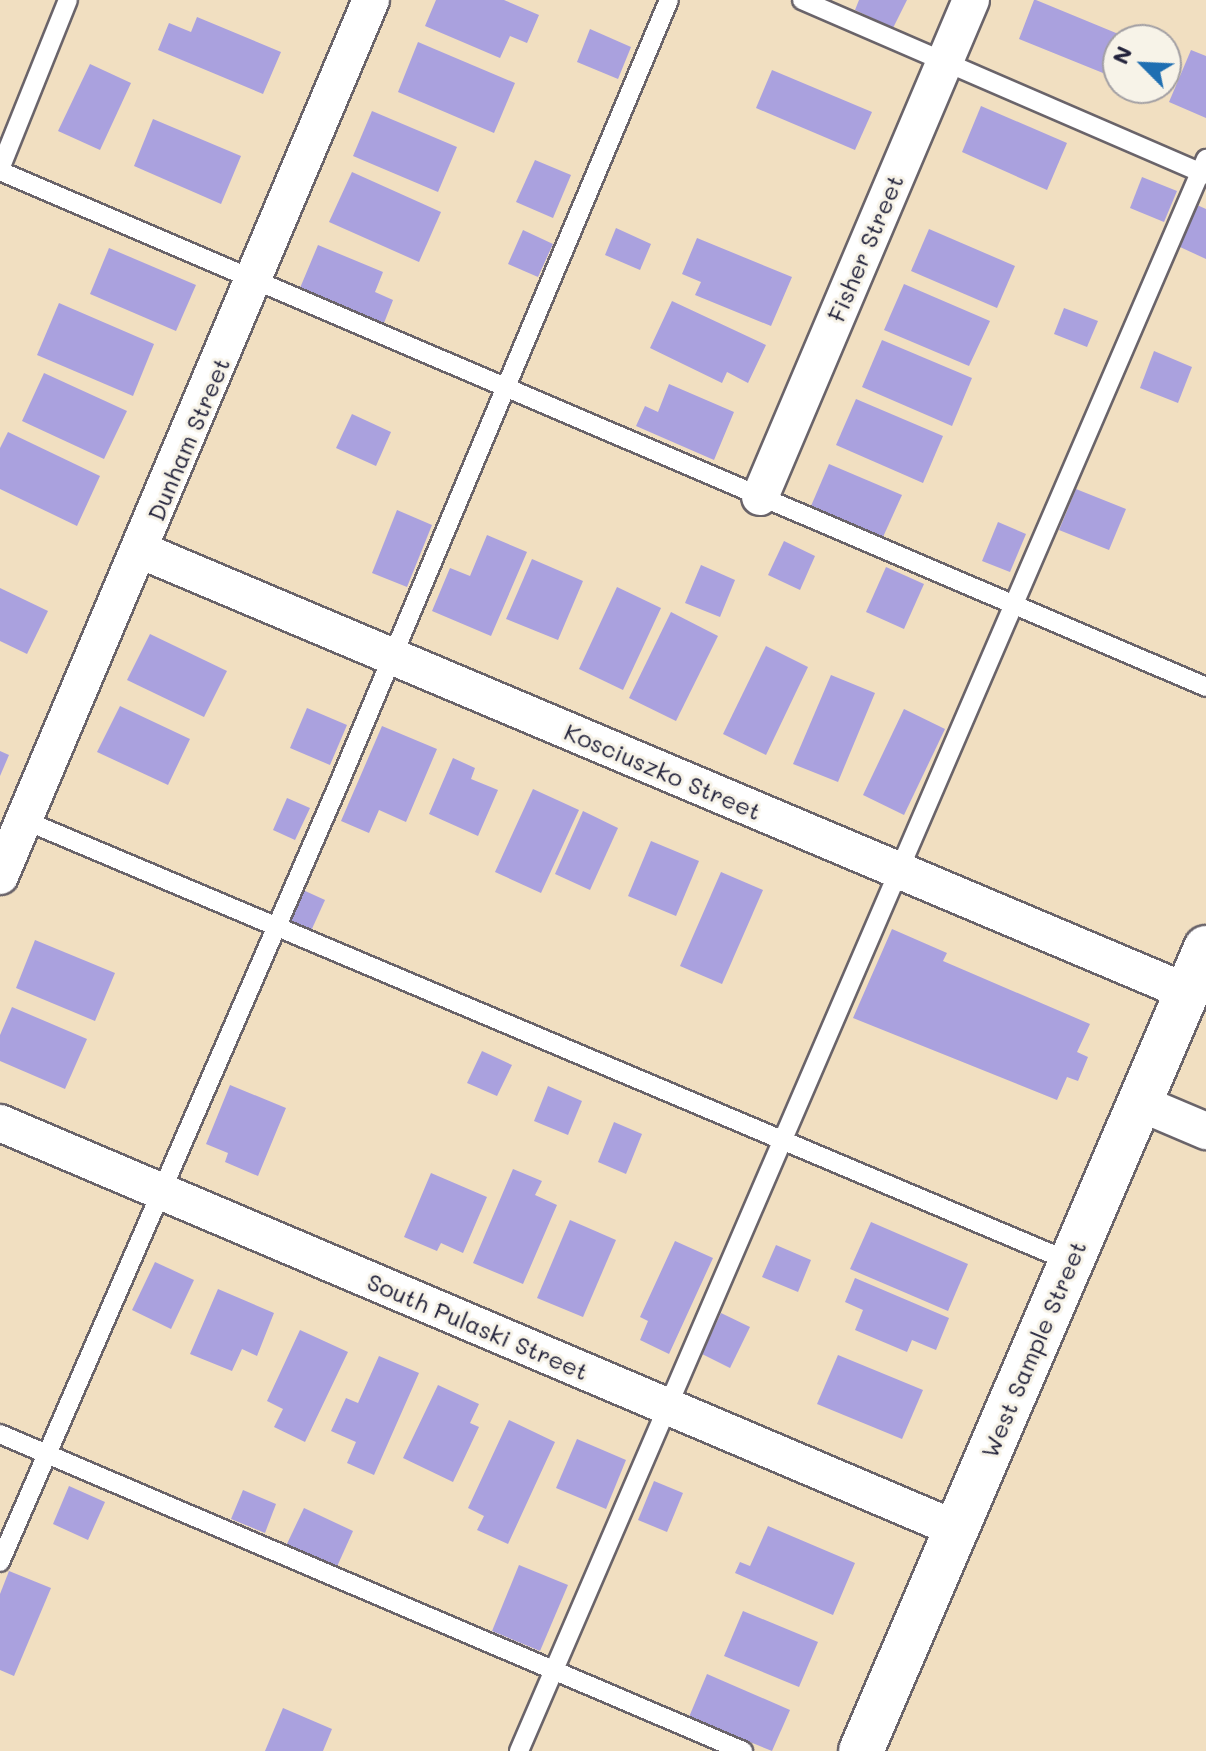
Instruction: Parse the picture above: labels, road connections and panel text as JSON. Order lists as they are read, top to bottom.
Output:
{
  "streets": {
    "main road": ["West Sample Street"],
    "street": [
      "Fisher Street",
      "Dunham Street",
      "Kosciuszko Street",
      "South Pulaski Street"
    ]
  },
  "crossings": [
    ["Dunham Street", "Kosciuszko Street"],
    ["Kosciuszko Street", "West Sample Street"],
    ["South Pulaski Street", "West Sample Street"]
  ],
  "north": "top left"
}
